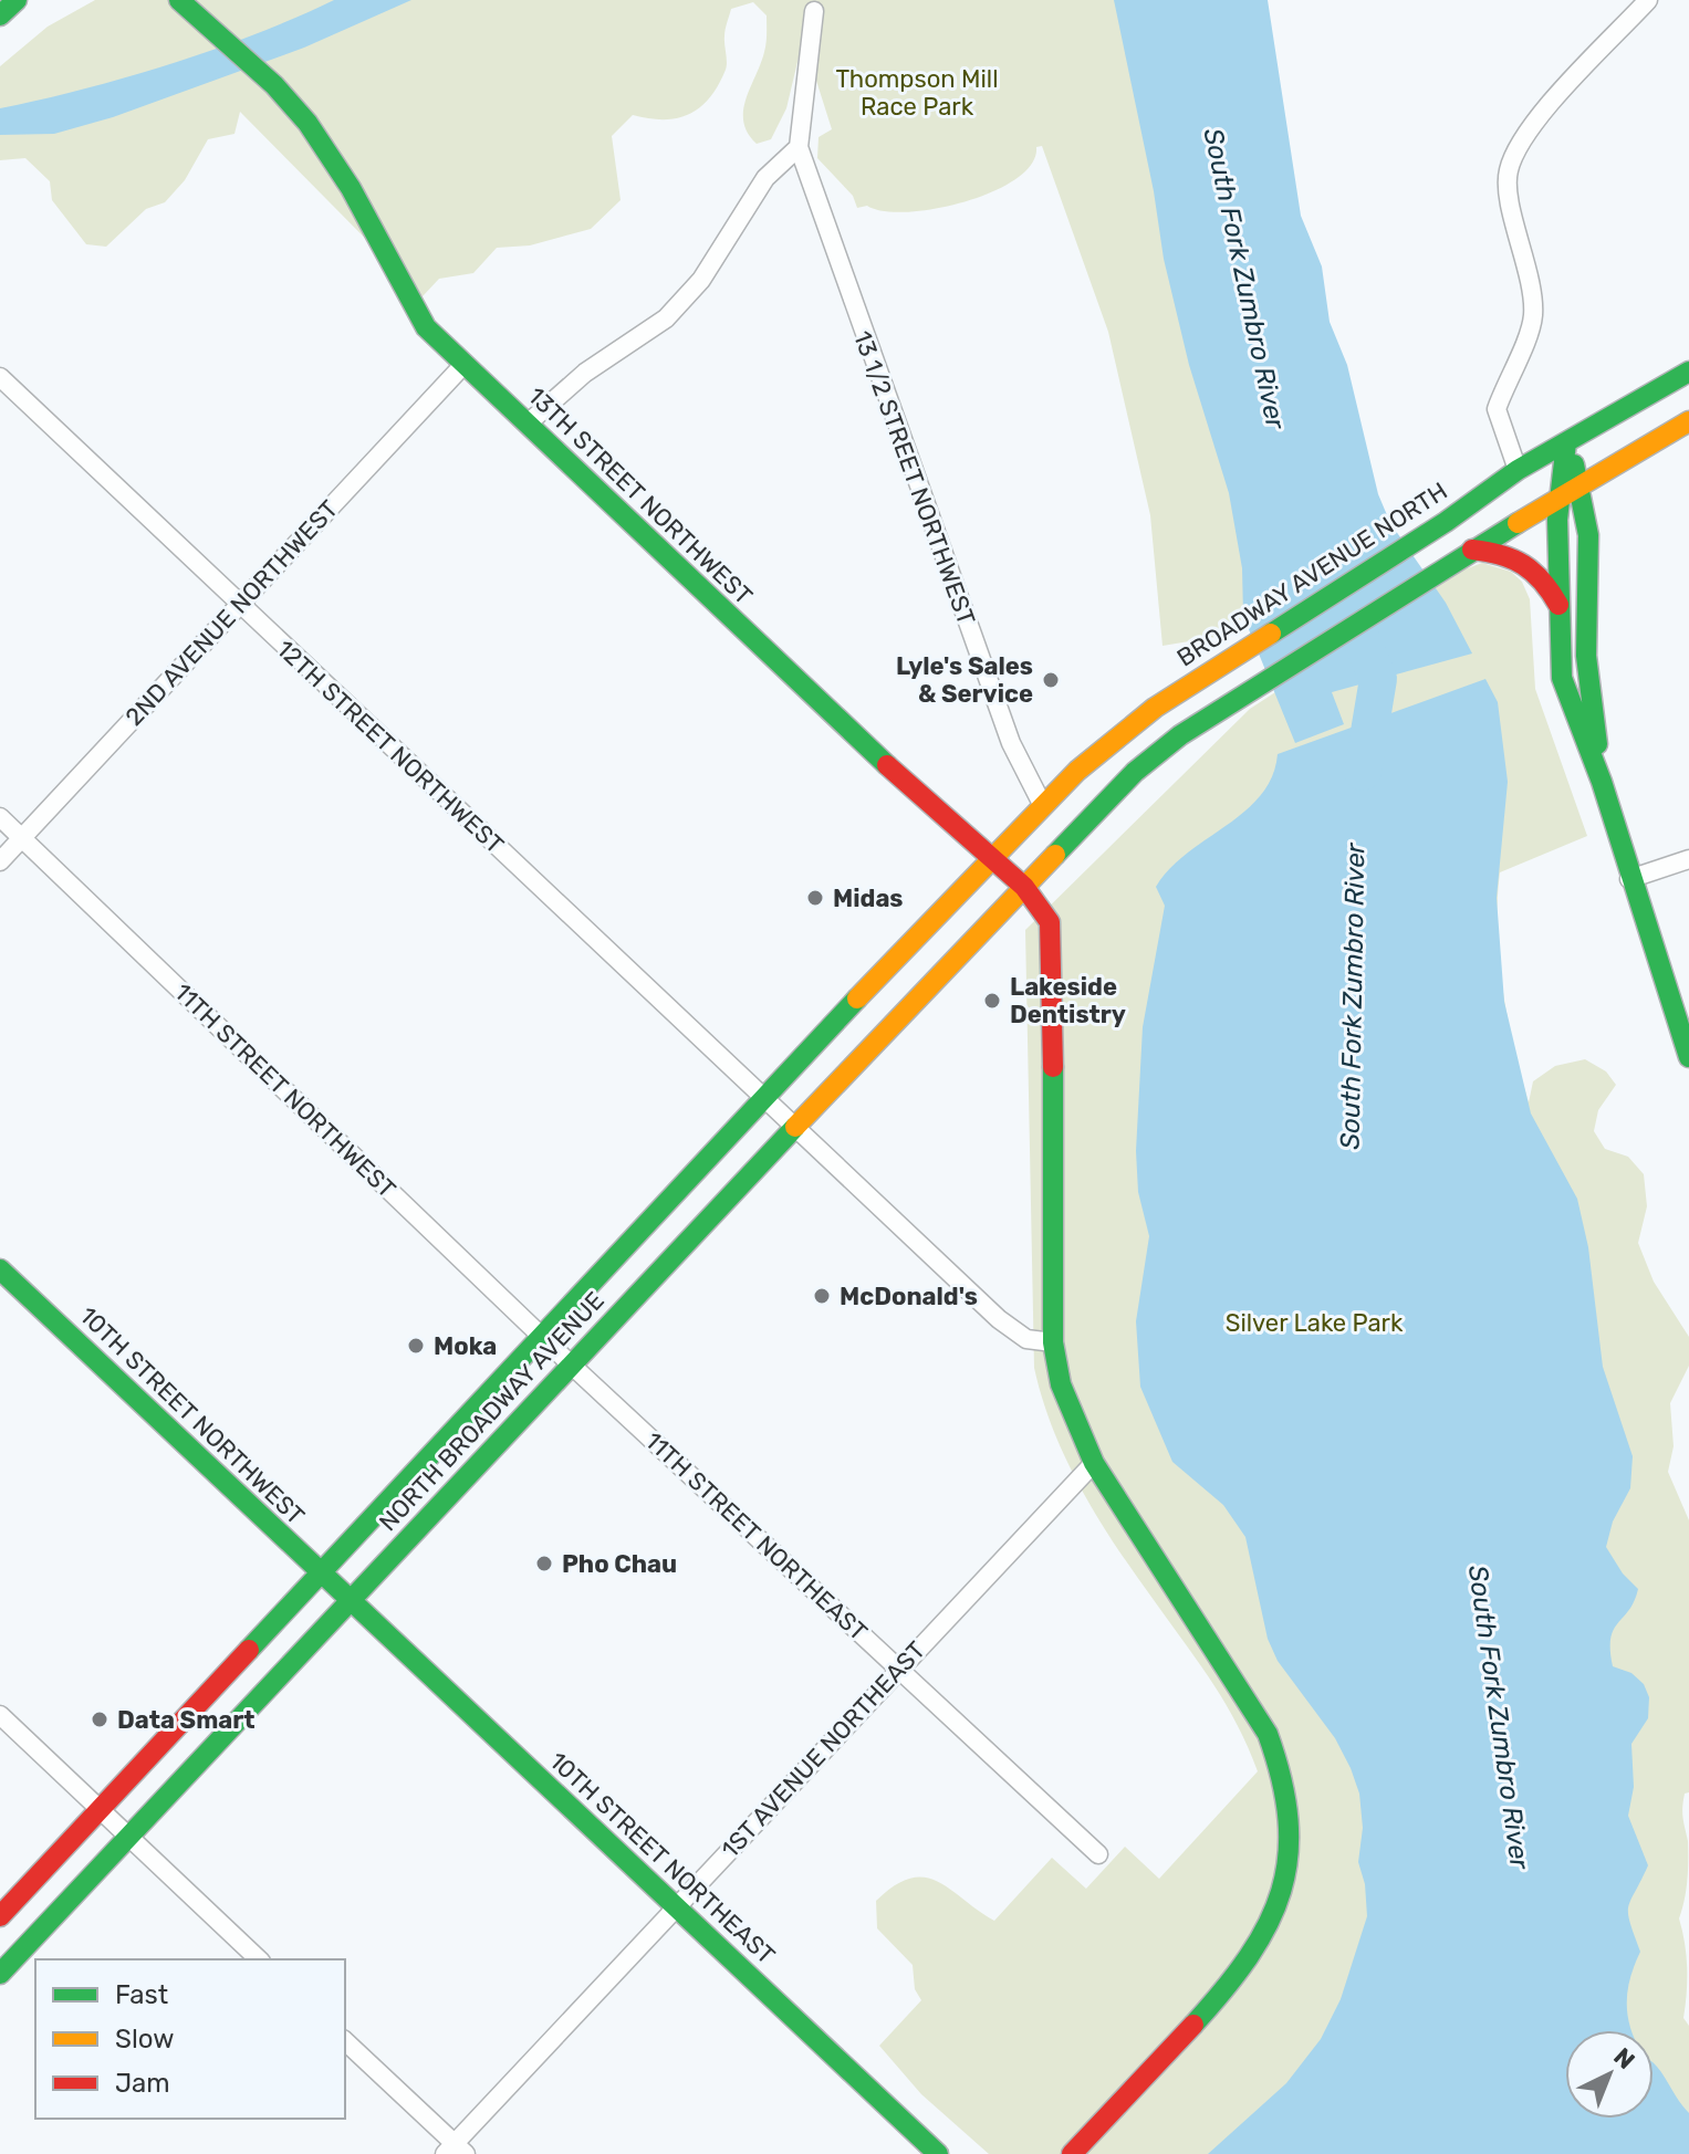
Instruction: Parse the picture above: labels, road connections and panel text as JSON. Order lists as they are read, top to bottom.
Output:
{
  "streets": {
    "main road": [
      "13TH STREET NORTHWEST",
      "BROADWAY AVENUE NORTH",
      "NORTH BROADWAY AVENUE",
      "10TH STREET NORTHWEST",
      "10TH STREET NORTHEAST"
    ],
    "street": [
      "13 1/2 STREET NORTHWEST",
      "2ND AVENUE NORTHWEST",
      "12TH STREET NORTHWEST",
      "11TH STREET NORTHWEST",
      "11TH STREET NORTHEAST",
      "1ST AVENUE NORTHEAST"
    ]
  },
  "crossings": [
    ["13 1/2 STREET NORTHWEST", "BROADWAY AVENUE NORTH"],
    ["13TH STREET NORTHWEST", "BROADWAY AVENUE NORTH"],
    ["13TH STREET NORTHWEST", "2ND AVENUE NORTHWEST"],
    ["13TH STREET NORTHWEST", "12TH STREET NORTHWEST"],
    ["13TH STREET NORTHWEST", "NORTH BROADWAY AVENUE"],
    ["13TH STREET NORTHWEST", "1ST AVENUE NORTHEAST"],
    ["BROADWAY AVENUE NORTH", "NORTH BROADWAY AVENUE"],
    ["2ND AVENUE NORTHWEST", "12TH STREET NORTHWEST"],
    ["2ND AVENUE NORTHWEST", "11TH STREET NORTHWEST"],
    ["12TH STREET NORTHWEST", "NORTH BROADWAY AVENUE"],
    ["11TH STREET NORTHWEST", "NORTH BROADWAY AVENUE"],
    ["11TH STREET NORTHWEST", "11TH STREET NORTHEAST"],
    ["NORTH BROADWAY AVENUE", "10TH STREET NORTHWEST"],
    ["NORTH BROADWAY AVENUE", "11TH STREET NORTHEAST"],
    ["NORTH BROADWAY AVENUE", "10TH STREET NORTHEAST"],
    ["10TH STREET NORTHWEST", "10TH STREET NORTHEAST"],
    ["11TH STREET NORTHEAST", "1ST AVENUE NORTHEAST"],
    ["1ST AVENUE NORTHEAST", "10TH STREET NORTHEAST"]
  ],
  "water": ["South Fork Zumbro River"],
  "parks": ["Thompson Mill Race Park", "Silver Lake Park"],
  "places": [
    "Lyle's Sales & Service",
    "Midas",
    "Lakeside Dentistry",
    "McDonald's",
    "Moka",
    "Pho Chau",
    "Data Smart"
  ],
  "legend": ["Fast", "Slow", "Jam"],
  "north": "top right"
}
